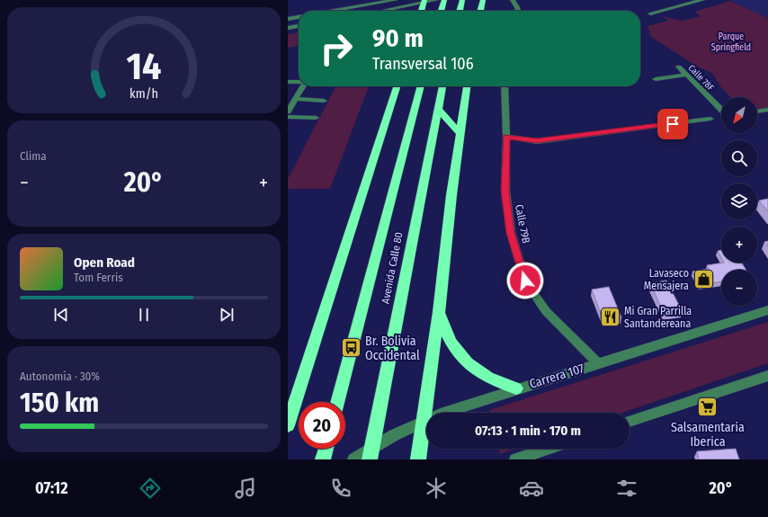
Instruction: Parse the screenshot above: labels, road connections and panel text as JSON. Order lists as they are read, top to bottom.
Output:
{
  "streets": {
    "highway": ["Avenida Calle 80"],
    "street": ["Calle 78F", "Calle 79B", "Carrera 107"]
  },
  "crossings": [
    ["Calle 79B", "Carrera 107"],
    ["Avenida Calle 80", "Carrera 107"]
  ],
  "parks": ["Parque Springfield"],
  "places": {
    "shop": ["Lavaseco Mensajera"],
    "restaurant": ["Mi Gran Parrilla Santandereana"],
    "bus stop": ["Br. Bolivia Occidental"],
    "supermarket": ["Salsamentaria Iberica"]
  },
  "north": "bottom left",
  "page": {
    "turn": ["90 m", "Transversal 106"],
    "map_buttons": ["+", "−"],
    "tile": [
      "Clima",
      ["Autonomía · 30%", "150 km"]
    ],
    "heat": ["−", "20°", "+"],
    "song": ["Open Road", "Tom Ferris"],
    "limit": "20",
    "trip": "07:13 · 1 min · 170 m",
    "tabs": ["07:12", "20°"],
    "gauge": ["14", "km/h"]
  }
}
